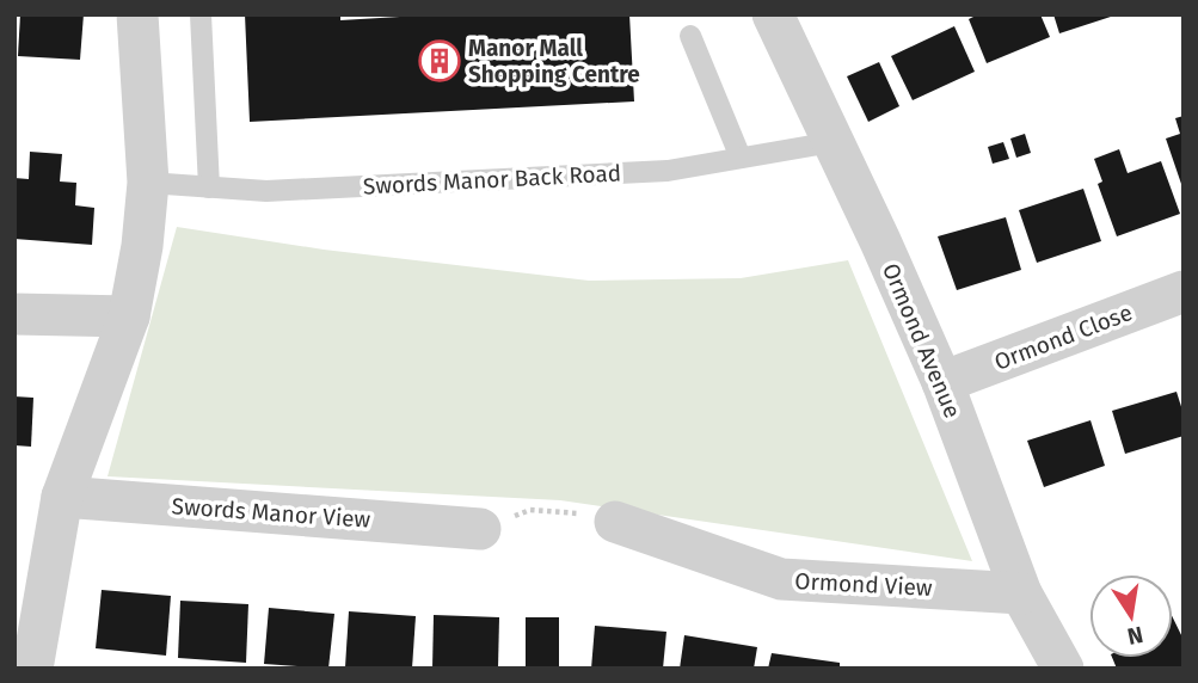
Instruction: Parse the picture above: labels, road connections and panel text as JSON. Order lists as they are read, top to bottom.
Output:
{
  "streets": {
    "street": [
      "Ormond Close",
      "Ormond Avenue",
      "Swords Manor View",
      "Ormond View"
    ],
    "lane": ["Swords Manor Back Road"]
  },
  "crossings": [
    ["Swords Manor Back Road", "Ormond Avenue"],
    ["Ormond Close", "Ormond Avenue"],
    ["Ormond Avenue", "Ormond View"]
  ],
  "places": {
    "building": ["Manor Mall Shopping Centre"]
  },
  "north": "bottom"
}
